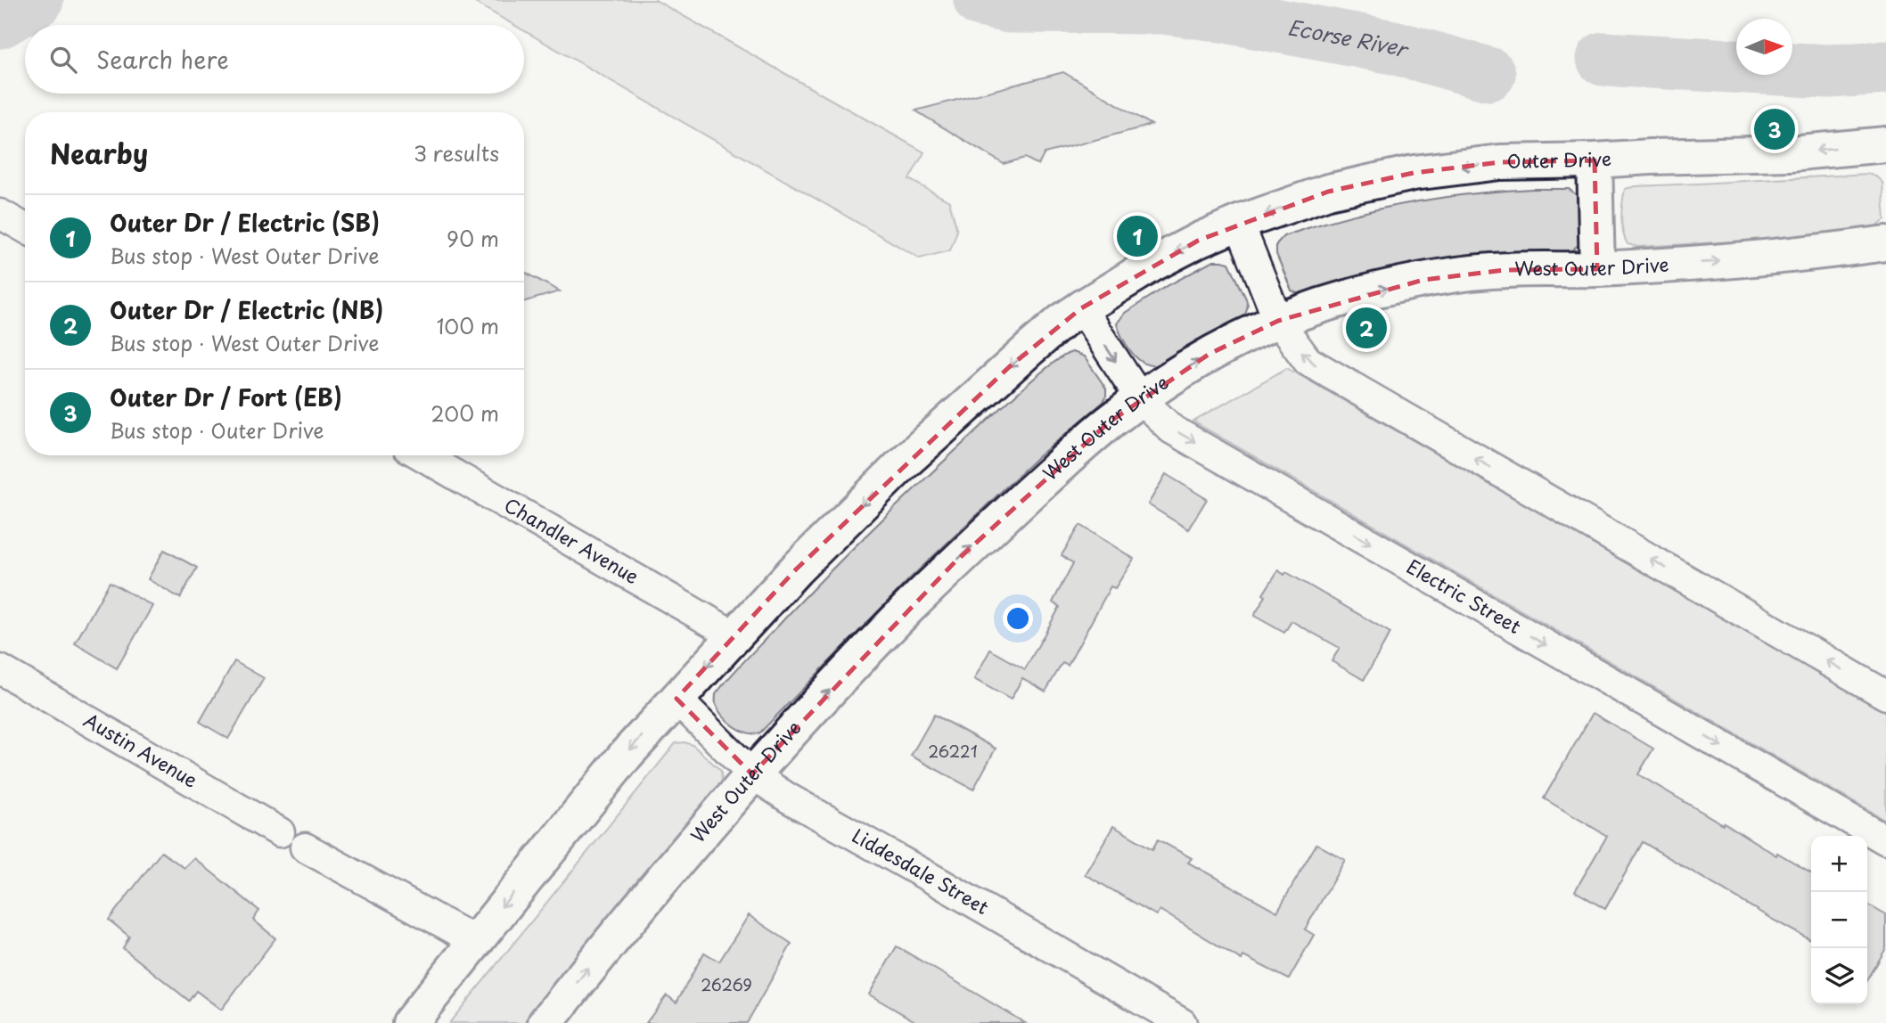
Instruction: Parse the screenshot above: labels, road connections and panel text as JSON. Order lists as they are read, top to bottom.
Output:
{
  "streets": {
    "main road": ["Outer Drive", "West Outer Drive"],
    "street": [
      "Chandler Avenue",
      "Electric Street",
      "Austin Avenue",
      "Liddesdale Street"
    ]
  },
  "crossings": [
    ["West Outer Drive", "Electric Street"],
    ["West Outer Drive", "Liddesdale Street"]
  ],
  "one_way": ["Outer Drive"],
  "water": ["Ecorse River"],
  "house_numbers": ["26221", "26269"],
  "north": "right",
  "page": {
    "search": "Search here",
    "pins": ["3", "1", "2"],
    "heading": ["Nearby", "3 results"],
    "list": [
      {
        "mark": "1",
        "name": "Outer Dr / Electric (SB)",
        "note": "Bus stop · West Outer Drive",
        "value": "90 m"
      },
      {
        "mark": "2",
        "name": "Outer Dr / Electric (NB)",
        "note": "Bus stop · West Outer Drive",
        "value": "100 m"
      },
      {
        "mark": "3",
        "name": "Outer Dr / Fort (EB)",
        "note": "Bus stop · Outer Drive",
        "value": "200 m"
      }
    ],
    "map_buttons": ["+", "−"]
  }
}
